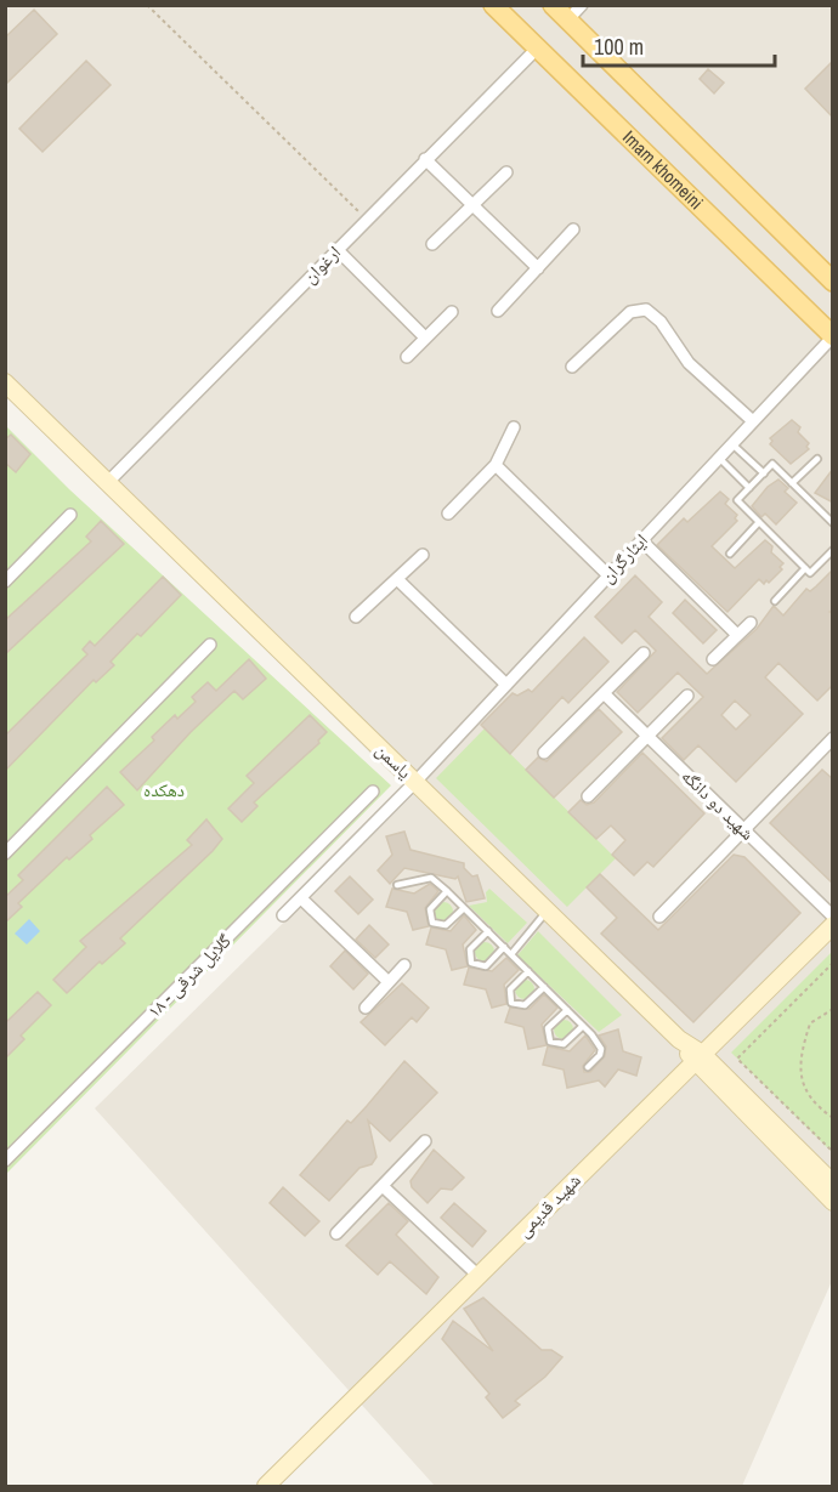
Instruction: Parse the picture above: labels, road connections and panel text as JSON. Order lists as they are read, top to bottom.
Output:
{
  "streets": {
    "main road": ["Imam khomeini"],
    "street": [
      "ارغوان",
      "ایثارگران",
      "یاسمن",
      "شهید دو دانگه",
      "گلایل شرقی - ۱۸",
      "شهید قدیمی"
    ]
  },
  "crossings": [
    ["Imam khomeini", "ارغوان"],
    ["Imam khomeini", "ایثارگران"],
    ["ارغوان", "یاسمن"],
    ["ایثارگران", "یاسمن"],
    ["یاسمن", "شهید قدیمی"]
  ],
  "parks": ["دهکده"],
  "scale_bar": "100 m"
}
